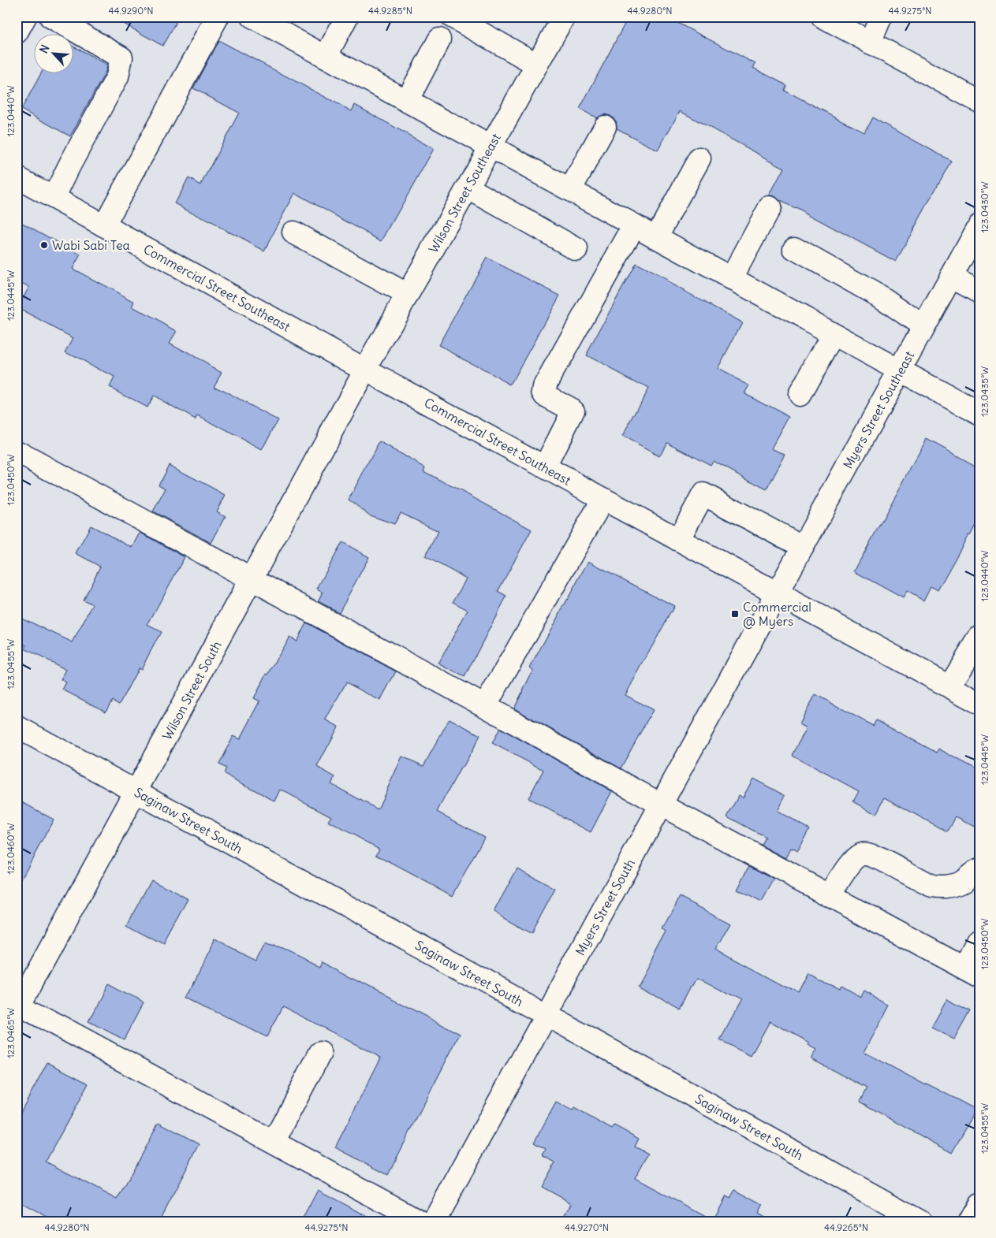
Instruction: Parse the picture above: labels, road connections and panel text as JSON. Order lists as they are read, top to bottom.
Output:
{
  "streets": {
    "street": [
      "Wilson Street Southeast",
      "Commercial Street Southeast",
      "Myers Street Southeast",
      "Wilson Street South",
      "Saginaw Street South",
      "Myers Street South"
    ]
  },
  "crossings": [
    ["Wilson Street Southeast", "Commercial Street Southeast"],
    ["Wilson Street Southeast", "Wilson Street South"],
    ["Commercial Street Southeast", "Myers Street Southeast"],
    ["Commercial Street Southeast", "Wilson Street South"],
    ["Commercial Street Southeast", "Myers Street South"],
    ["Myers Street Southeast", "Myers Street South"],
    ["Wilson Street South", "Saginaw Street South"],
    ["Saginaw Street South", "Myers Street South"]
  ],
  "places": {
    "other": ["Wabi Sabi Tea"],
    "transit": ["Commercial @ Myers"]
  },
  "north": "top left",
  "coordinates": [
    "44.9290°N",
    "44.9285°N",
    "44.9280°N",
    "44.9275°N",
    "123.0440°W",
    "123.0430°W",
    "123.0445°W",
    "123.0435°W",
    "123.0450°W",
    "123.0455°W",
    "123.0460°W",
    "123.0465°W",
    "44.9270°N",
    "44.9265°N"
  ]
}
